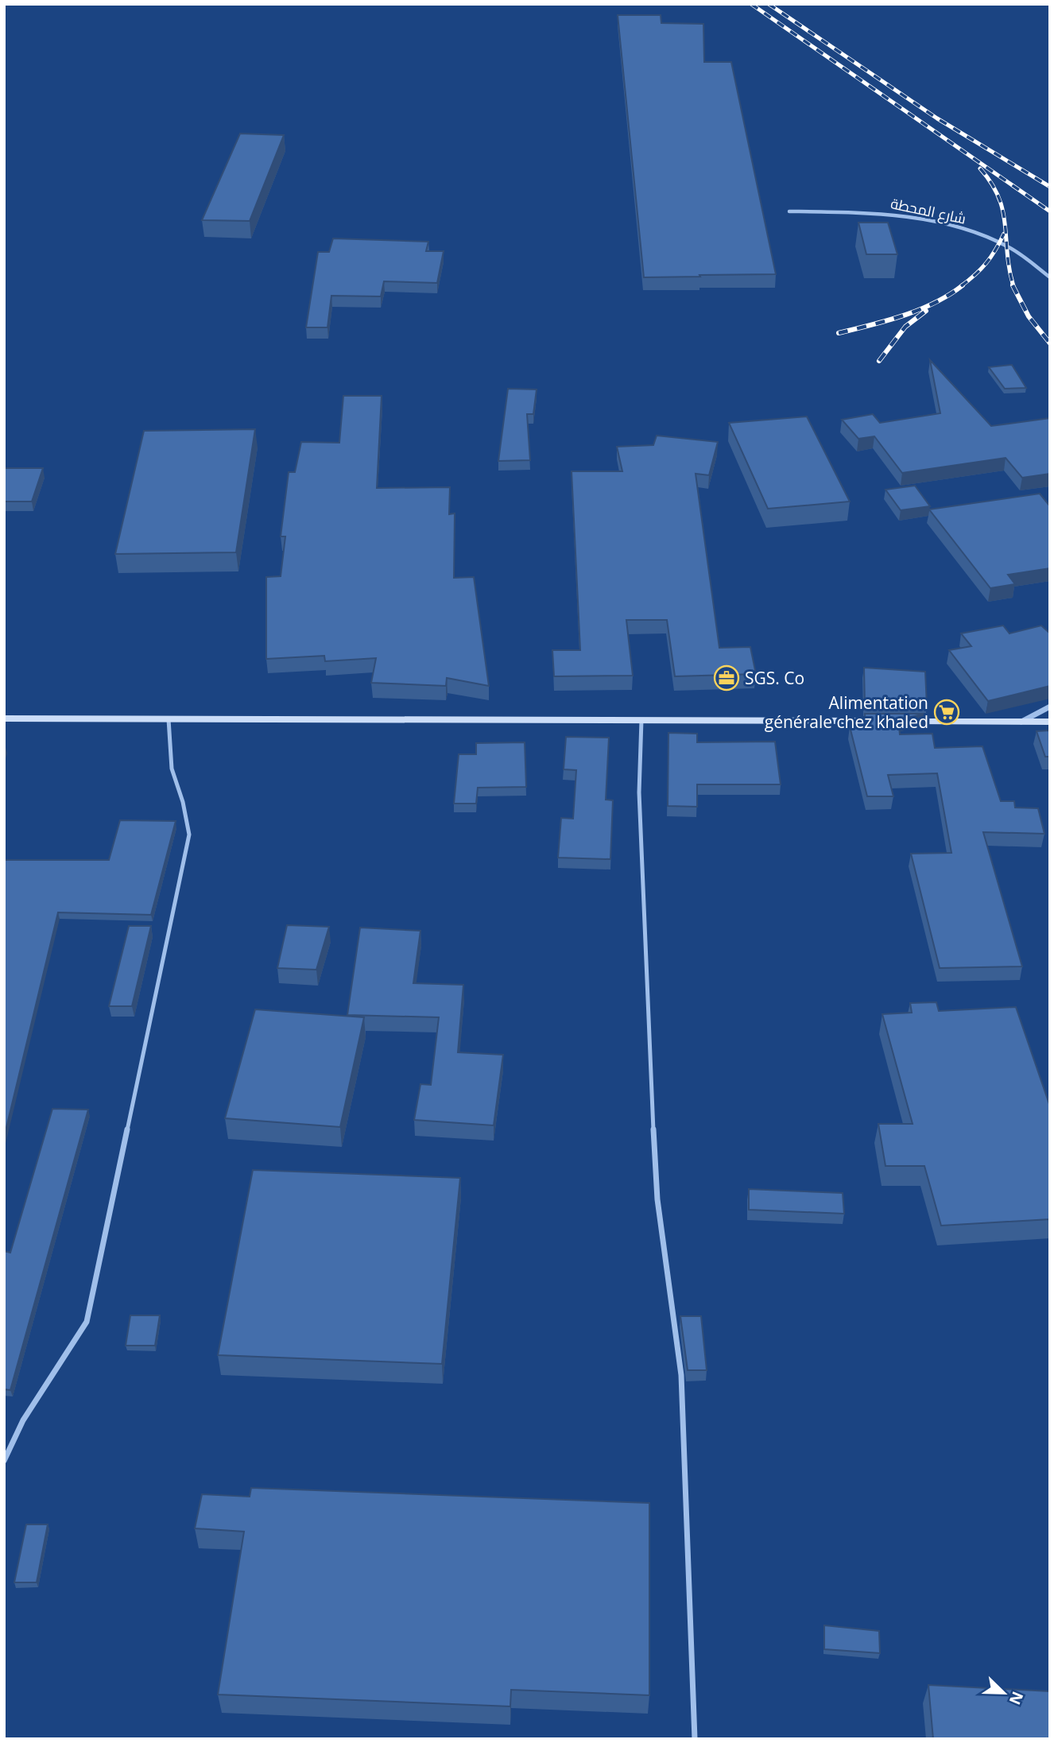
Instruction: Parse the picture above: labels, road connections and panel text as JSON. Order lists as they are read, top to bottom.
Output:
{
  "streets": {
    "street": ["شارع المحطة"]
  },
  "places": {
    "office": ["SGS. Co"],
    "supermarket": ["Alimentation générale chez khaled"]
  },
  "north": "bottom right"
}
